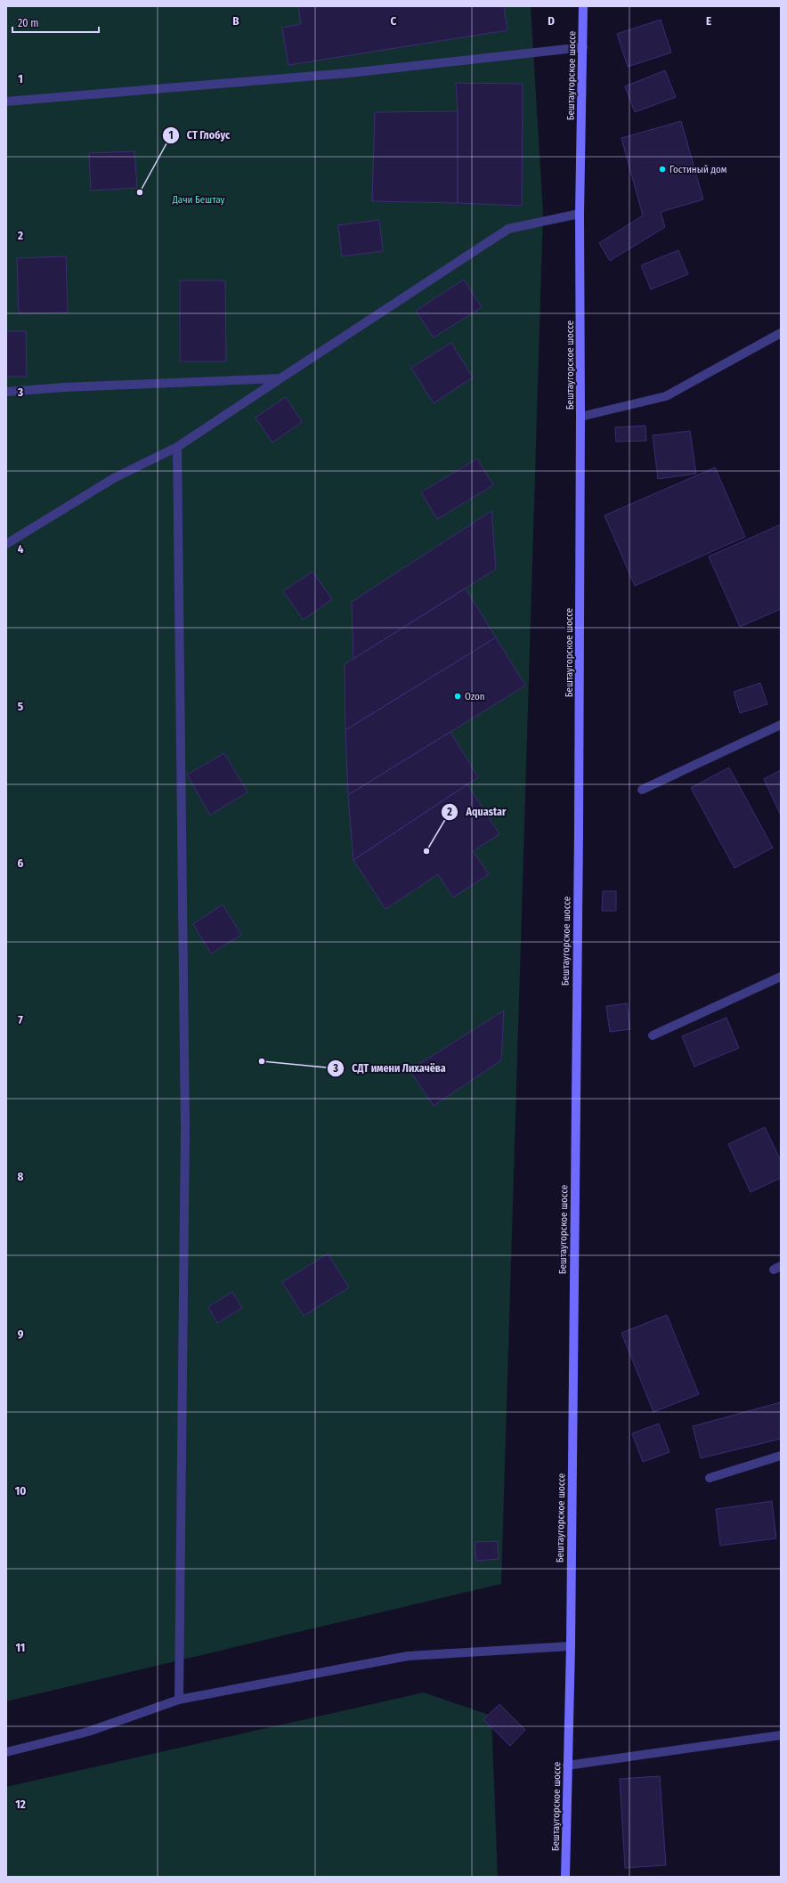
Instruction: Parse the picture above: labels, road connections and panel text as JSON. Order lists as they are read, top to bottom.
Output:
{
  "streets": {
    "main road": ["Бештаугорское шоссе"]
  },
  "parks": ["Дачи Бештау"],
  "places": [
    "Гостиный дом",
    "СТ Глобус",
    "Ozon",
    "Aquastar",
    "СДТ имени Лихачёва"
  ],
  "scale_bar": "20 m",
  "grid": {
    "columns": [
      "B",
      "C",
      "D",
      "E"
    ],
    "rows": [
      "1",
      "2",
      "3",
      "4",
      "5",
      "6",
      "7",
      "8",
      "9",
      "10",
      "11",
      "12"
    ]
  }
}
